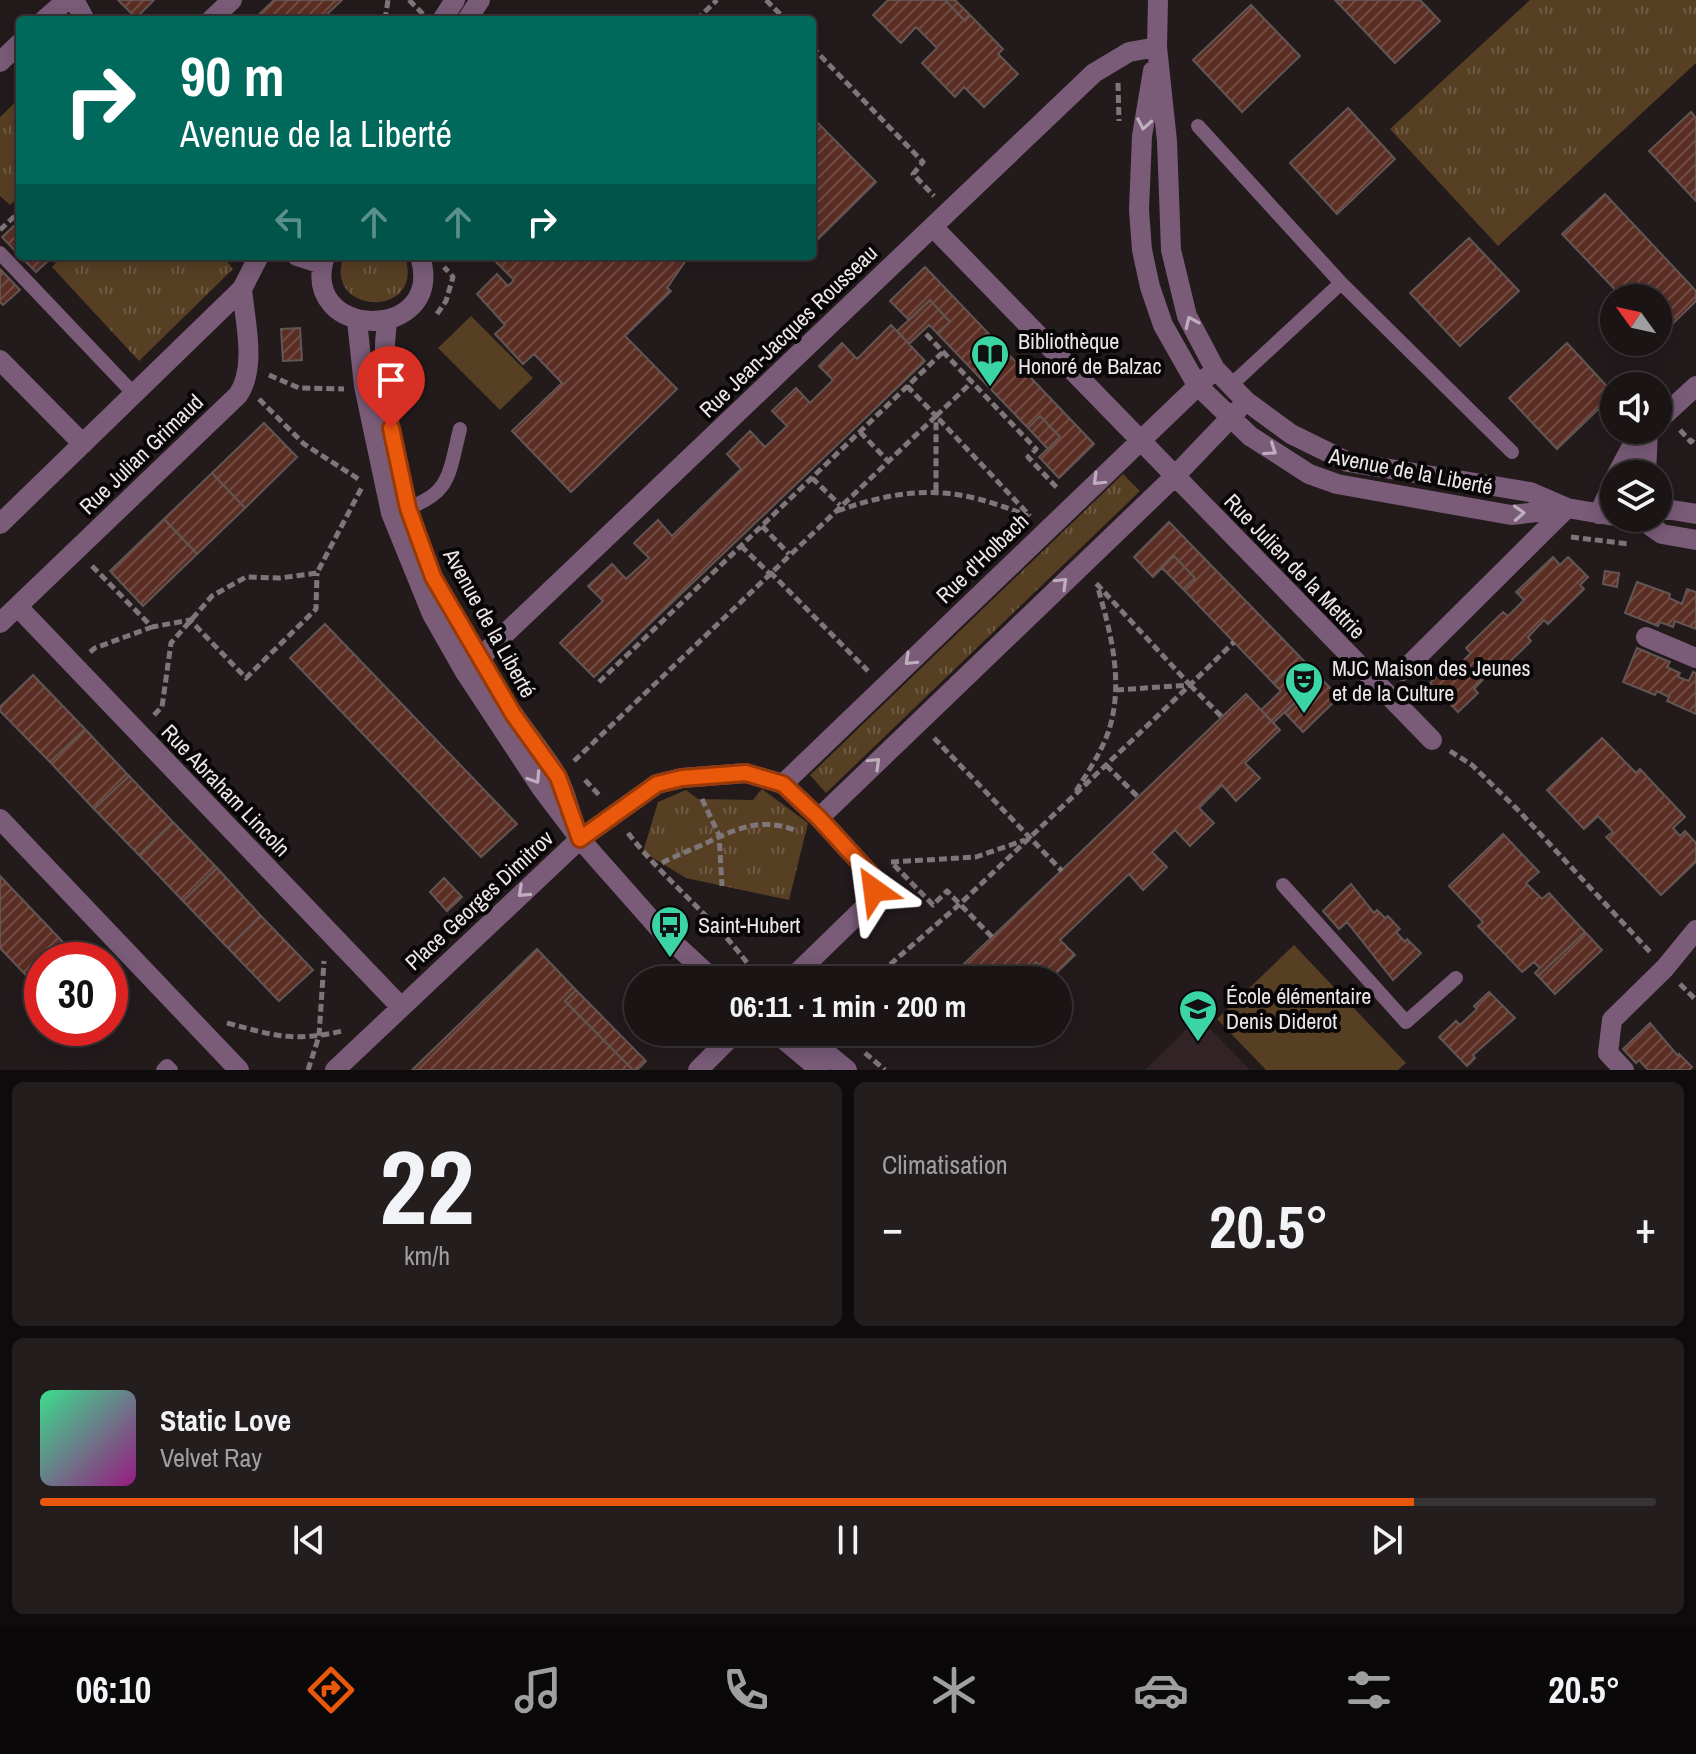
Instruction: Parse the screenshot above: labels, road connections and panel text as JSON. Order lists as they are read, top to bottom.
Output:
{
  "streets": {
    "street": [
      "Rue Jean-Jacques Rousseau",
      "Rue Julian Grimaud",
      "Avenue de la Liberté",
      "Rue d'Holbach",
      "Rue Julien de la Mettrie",
      "Rue Abraham Lincoln",
      "Place Georges Dimitrov"
    ]
  },
  "crossings": [
    ["Rue Jean-Jacques Rousseau", "Avenue de la Liberté"],
    ["Rue Jean-Jacques Rousseau", "Rue Julien de la Mettrie"],
    ["Rue Julian Grimaud", "Rue Abraham Lincoln"],
    ["Avenue de la Liberté", "Rue d'Holbach"],
    ["Avenue de la Liberté", "Place Georges Dimitrov"],
    ["Rue d'Holbach", "Rue Julien de la Mettrie"],
    ["Rue d'Holbach", "Place Georges Dimitrov"],
    ["Rue Abraham Lincoln", "Place Georges Dimitrov"]
  ],
  "one_way": ["Place Georges Dimitrov"],
  "places": {
    "library": ["Bibliothèque Honoré de Balzac"],
    "theatre": ["MJC Maison des Jeunes et de la Culture"],
    "bus stop": ["Saint-Hubert"],
    "school or university": ["École élémentaire Denis Diderot"]
  },
  "north": "top left",
  "page": {
    "turn": ["90 m", "Avenue de la Liberté"],
    "limit": "30",
    "trip": "06:11 · 1 min · 200 m",
    "tile": [
      ["22", "km/h"],
      "Climatisation"
    ],
    "heat": ["−", "20.5°", "+"],
    "song": ["Static Love", "Velvet Ray"],
    "tabs": ["06:10", "20.5°"]
  }
}
